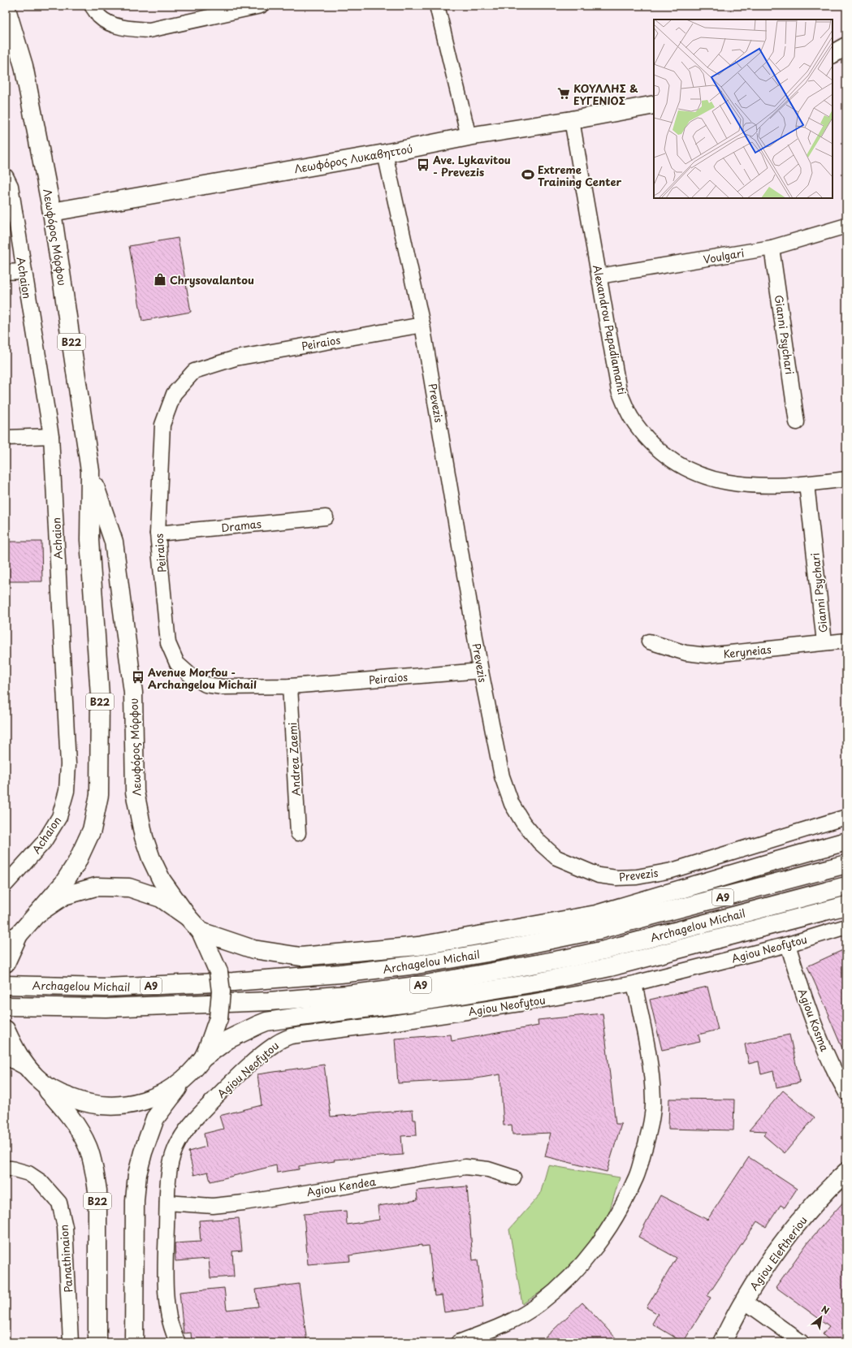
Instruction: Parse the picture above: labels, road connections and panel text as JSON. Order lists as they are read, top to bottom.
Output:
{
  "streets": {
    "main road": [
      "Λεωφόρος Λυκαβηττού",
      "Λεωφόρος Μόρφου",
      "B22",
      "A9",
      "Archagelou Michail",
      "Agiou Eleftheriou"
    ],
    "street": [
      "Voulgari",
      "Achaion",
      "Alexandrou Papadiamanti",
      "Gianni Psychari",
      "Peiraios",
      "Prevezis",
      "Dramas",
      "Keryneias",
      "Andrea Zaemi",
      "Agiou Neofytou",
      "Agiou Kosma",
      "Agiou Kendea",
      "Panathinaion"
    ]
  },
  "crossings": [
    ["Λεωφόρος Λυκαβηττού", "Λεωφόρος Μόρφου"],
    ["Λεωφόρος Λυκαβηττού", "Alexandrou Papadiamanti"],
    ["Λεωφόρος Λυκαβηττού", "Prevezis"],
    ["Λεωφόρος Μόρφου", "B22"],
    ["Voulgari", "Alexandrou Papadiamanti"],
    ["Voulgari", "Gianni Psychari"],
    ["Alexandrou Papadiamanti", "Gianni Psychari"],
    ["Gianni Psychari", "Keryneias"],
    ["Peiraios", "Prevezis"],
    ["Peiraios", "Dramas"],
    ["Peiraios", "Andrea Zaemi"],
    ["Agiou Neofytou", "Agiou Kosma"],
    ["Agiou Neofytou", "Agiou Kendea"]
  ],
  "places": {
    "supermarket": ["ΚΟΥΛΛΗΣ & ΕΥΓΕΝΙΟΣ"],
    "bus stop": ["Ave. Lykavitou - Prevezis", "Avenue Morfou - Archangelou Michail"],
    "sports": ["Extreme Training Center"],
    "shop": ["Chrysovalantou"]
  },
  "north": "top right"
}
